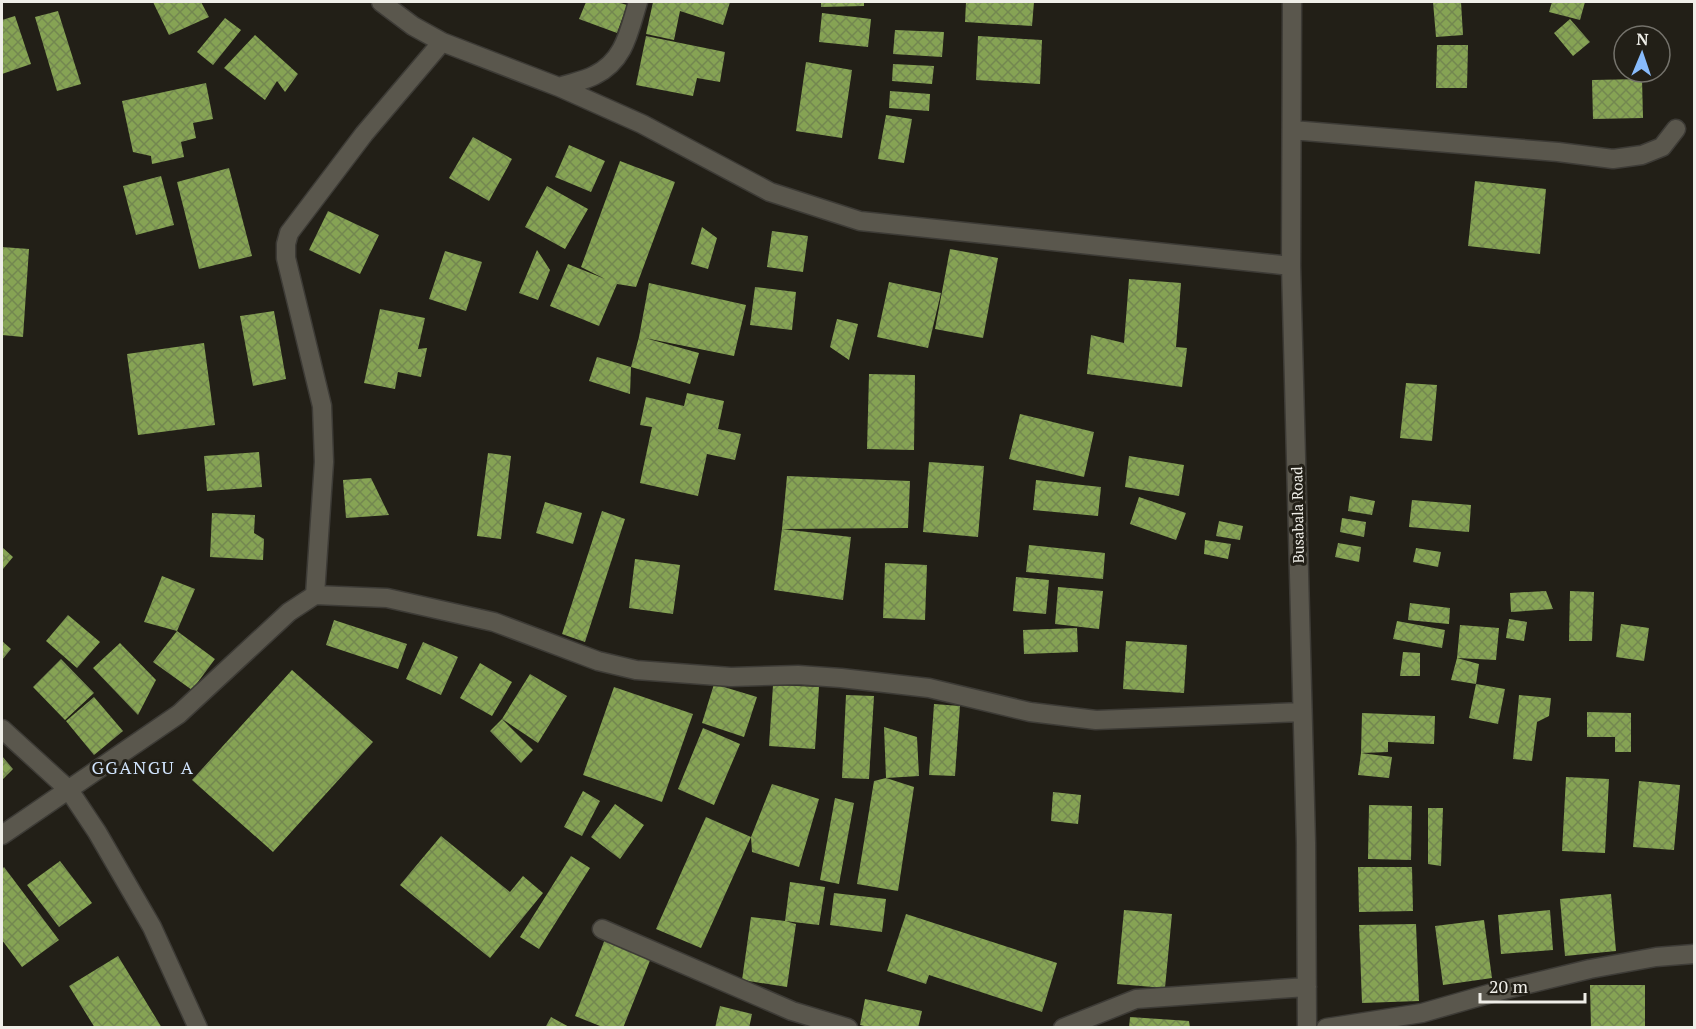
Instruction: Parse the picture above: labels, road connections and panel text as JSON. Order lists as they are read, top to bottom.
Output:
{
  "streets": {
    "street": ["Busabala Road"]
  },
  "districts": ["GGANGU A"],
  "scale_bar": "20 m",
  "north": "top"
}
